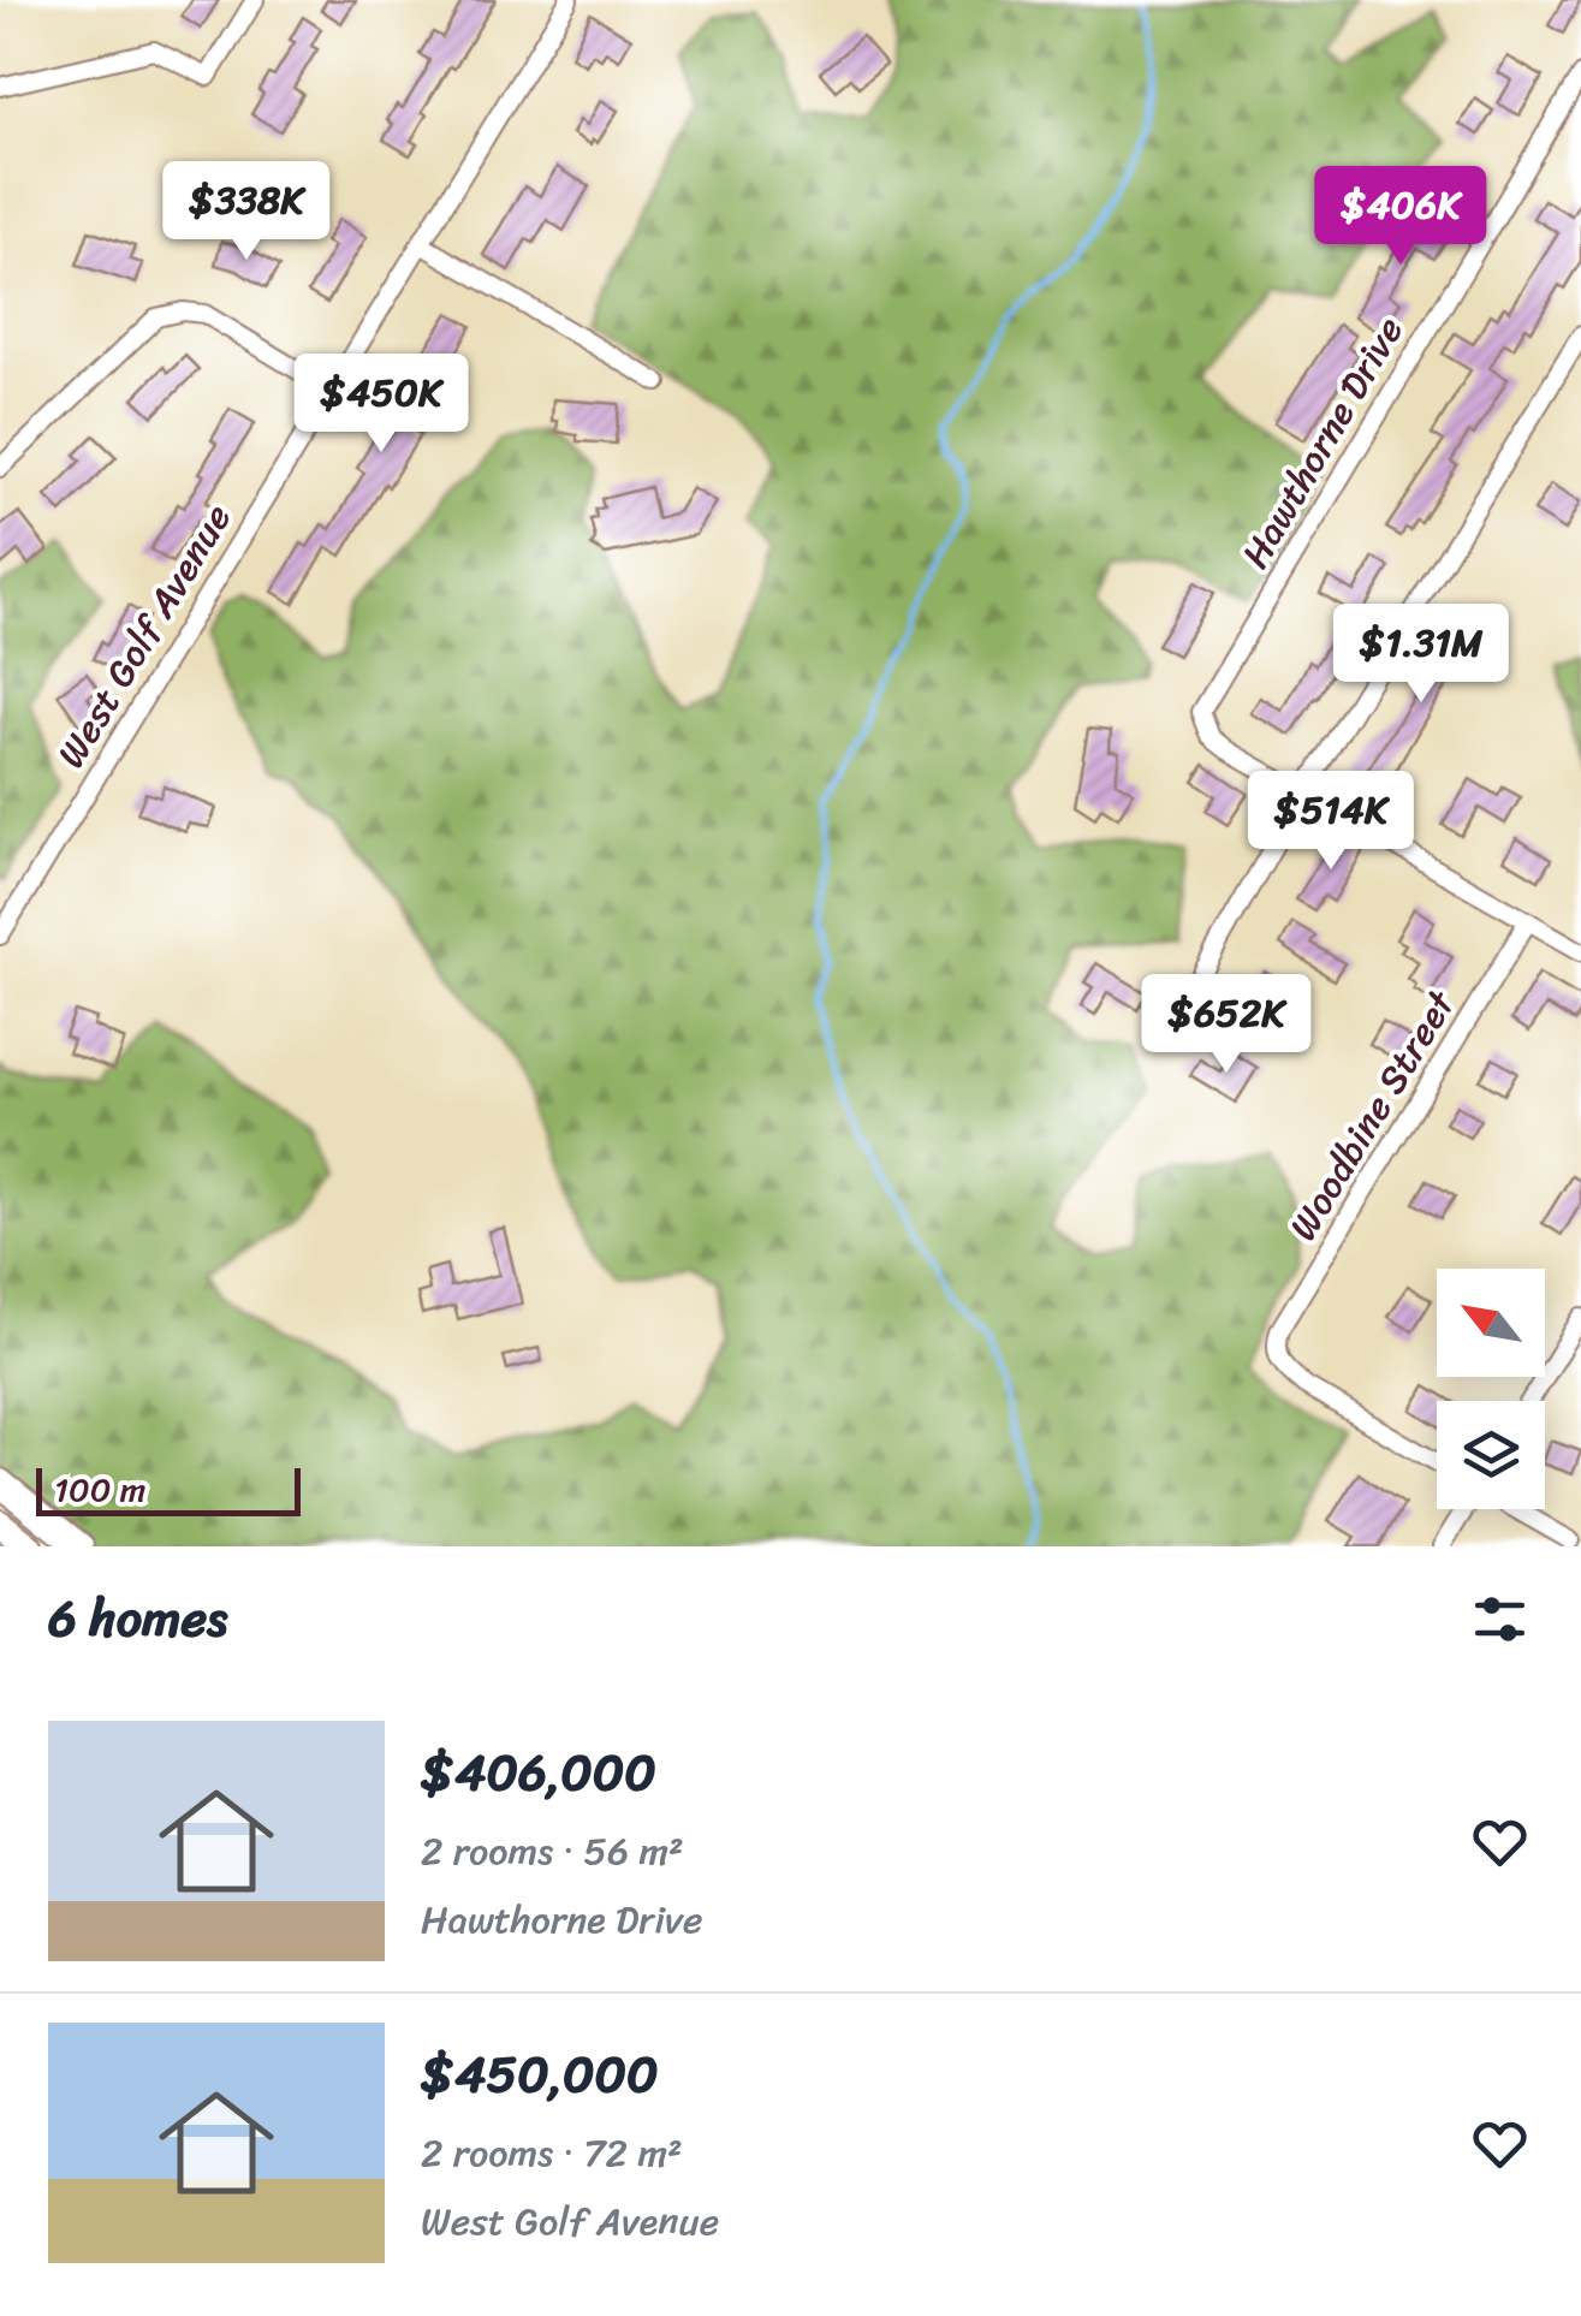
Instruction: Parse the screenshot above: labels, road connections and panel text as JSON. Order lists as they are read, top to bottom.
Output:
{
  "streets": {
    "street": ["Hawthorne Drive", "West Golf Avenue", "Woodbine Street"]
  },
  "scale_bar": "100 m",
  "north": "top left",
  "page": {
    "price": [
      "$338K",
      "$406K",
      "$450K",
      "$1.31M",
      "$514K",
      "$652K"
    ],
    "scale": "100 m",
    "heading": "6 homes",
    "list": [
      {
        "name": "$406,000",
        "note": "2 rooms · 56 m² · Hawthorne Drive"
      },
      {
        "name": "$450,000",
        "note": "2 rooms · 72 m² · West Golf Avenue"
      }
    ]
  }
}
